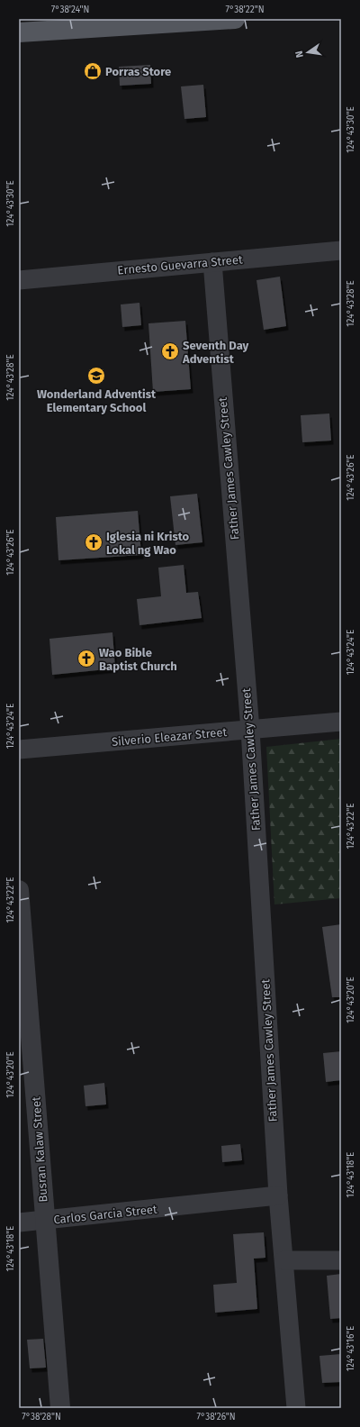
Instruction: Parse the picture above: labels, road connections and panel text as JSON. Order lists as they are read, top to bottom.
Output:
{
  "streets": {
    "street": [
      "Ernesto Guevarra Street",
      "Father James Cawley Street",
      "Silverio Eleazar Street",
      "Busran Kalaw Street",
      "Carlos Garcia Street"
    ]
  },
  "crossings": [
    ["Ernesto Guevarra Street", "Father James Cawley Street"],
    ["Father James Cawley Street", "Silverio Eleazar Street"],
    ["Father James Cawley Street", "Carlos Garcia Street"],
    ["Busran Kalaw Street", "Carlos Garcia Street"]
  ],
  "places": {
    "shop": ["Porras Store"],
    "church": ["Seventh Day Adventist", "Iglesia ni Kristo Lokal ng Wao", "Wao Bible Baptist Church"],
    "school or university": ["Wonderland Adventist Elementary School"]
  },
  "north": "left",
  "coordinates": [
    "7°38'24\"N",
    "7°38'22\"N",
    "124°43'30\"E",
    "124°43'28\"E",
    "124°43'26\"E",
    "124°43'24\"E",
    "124°43'22\"E",
    "124°43'20\"E",
    "124°43'18\"E",
    "124°43'16\"E",
    "7°38'28\"N",
    "7°38'26\"N"
  ]
}
